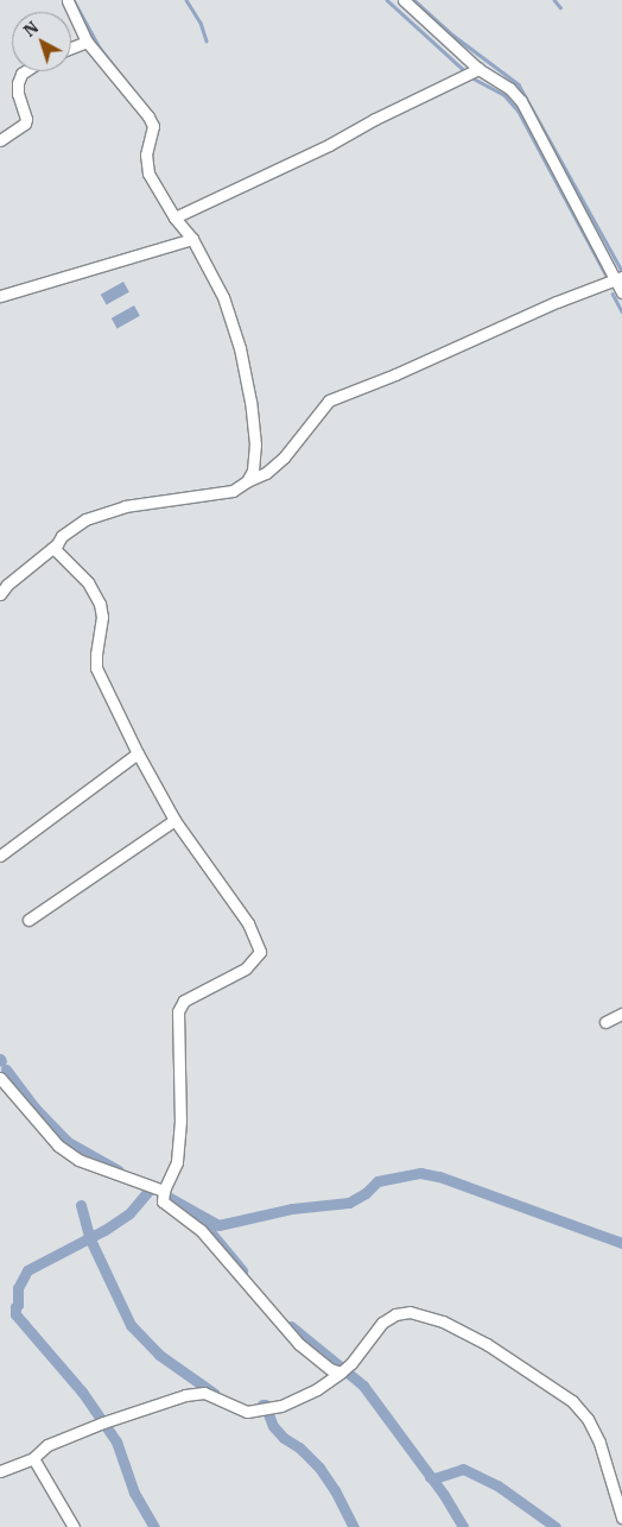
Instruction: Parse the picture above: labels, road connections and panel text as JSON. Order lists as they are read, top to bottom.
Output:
{
  "north": "top left"
}
